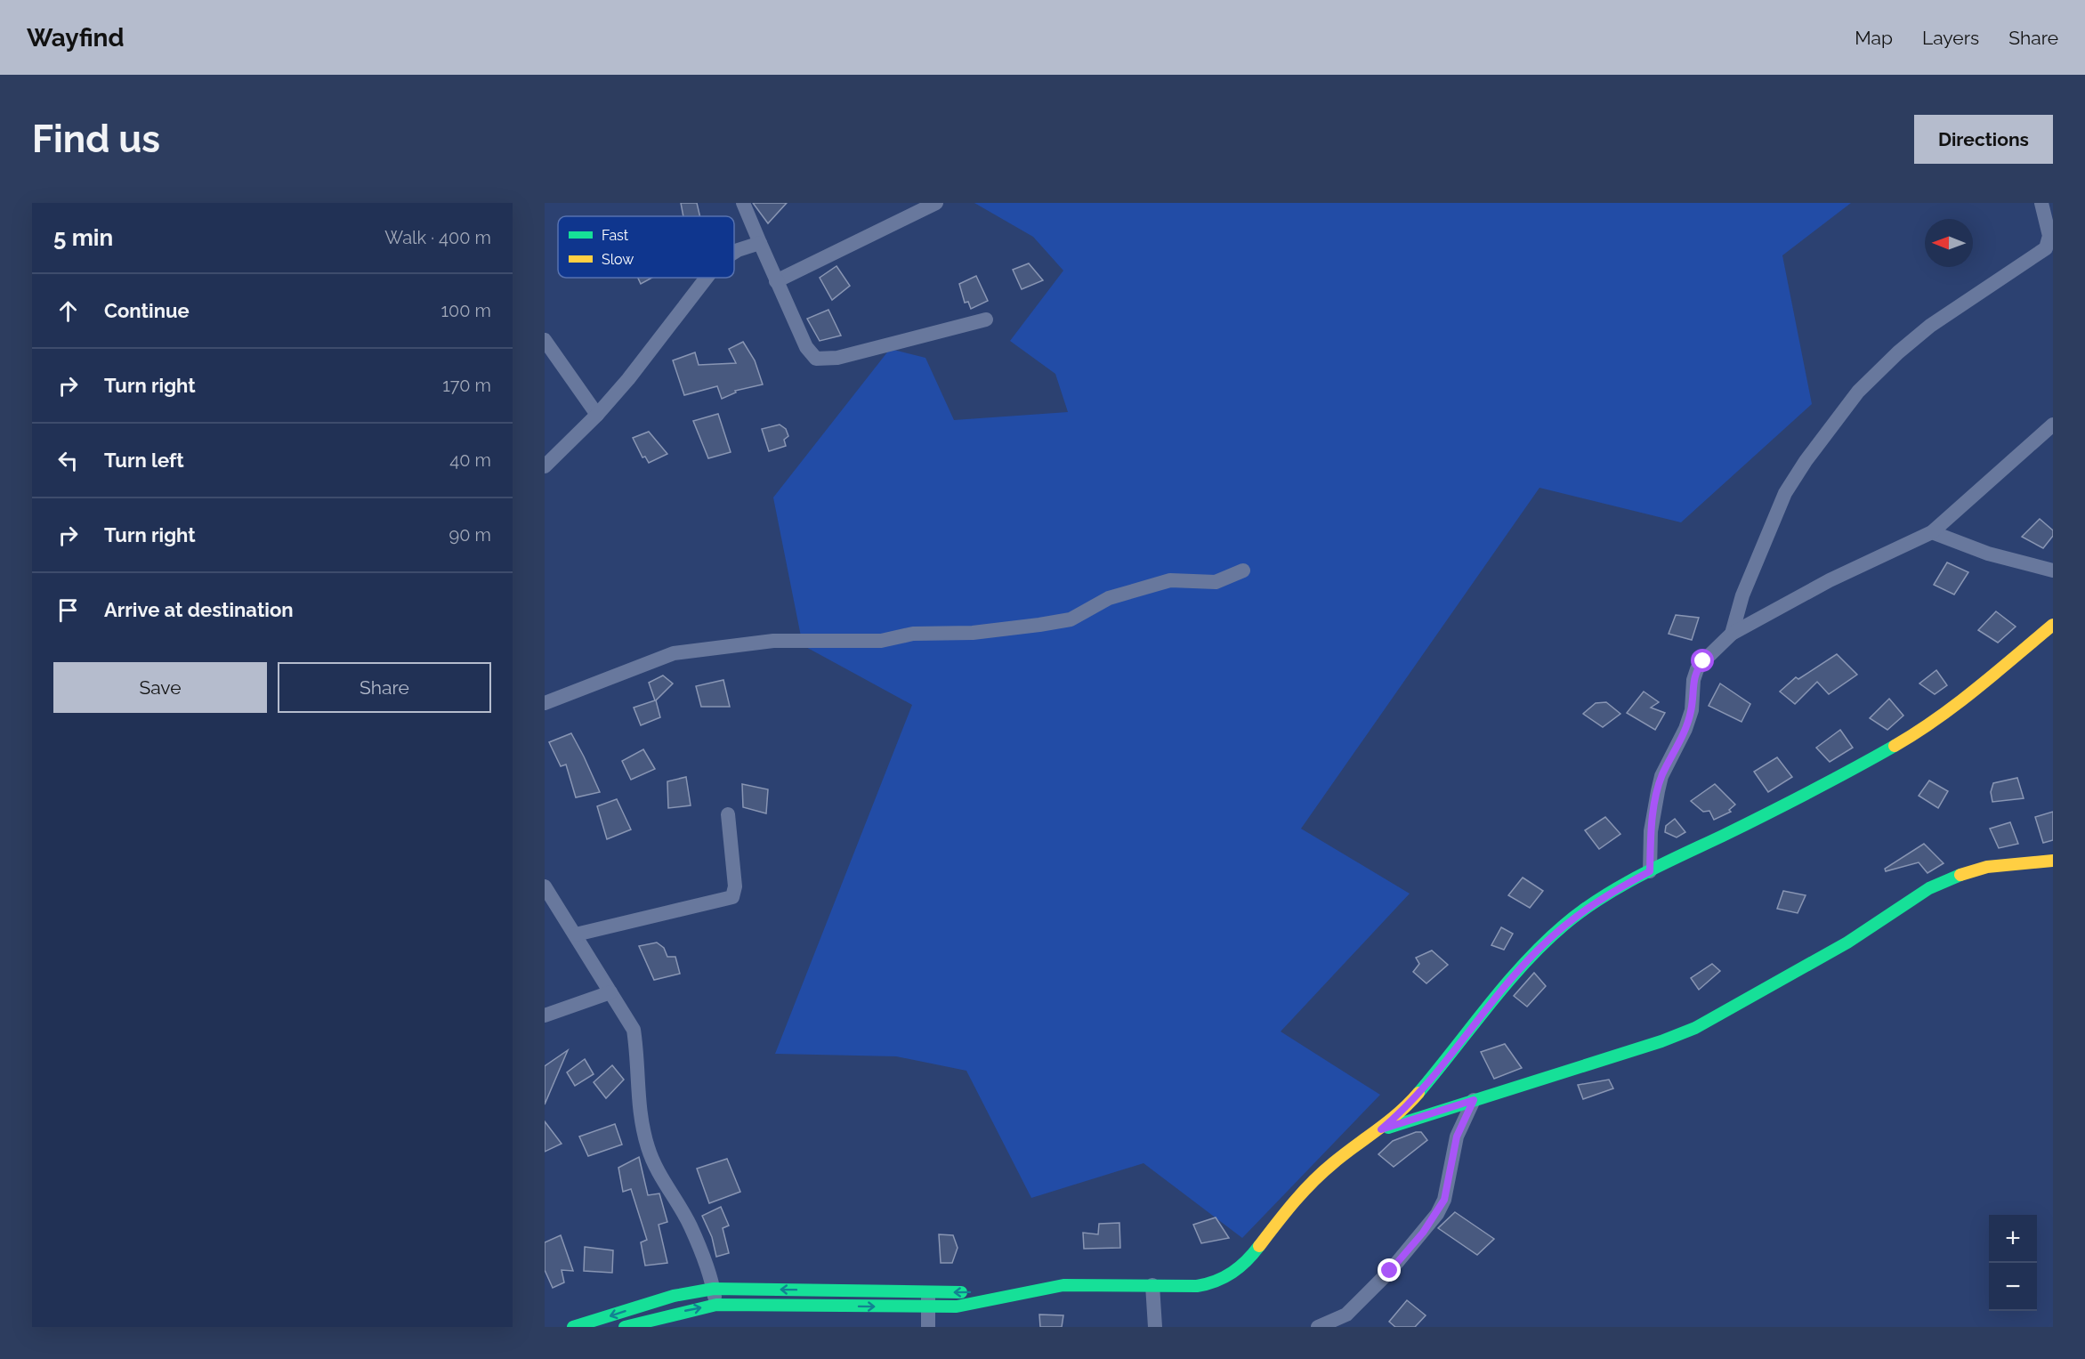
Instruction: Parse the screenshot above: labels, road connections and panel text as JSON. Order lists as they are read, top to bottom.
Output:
{
  "legend": ["Fast", "Slow"],
  "north": "left",
  "page": {
    "header": "Wayfind",
    "nav": ["Map", "Layers", "Share"],
    "buttons": [
      "Directions",
      ["Save", "Share"]
    ],
    "title": "Find us",
    "heading": ["5 min", "Walk · 400 m"],
    "list": [
      ["Continue", "100 m"],
      ["Turn right", "170 m"],
      ["Turn left", "40 m"],
      ["Turn right", "90 m"],
      "Arrive at destination"
    ],
    "map_buttons": ["+", "−"]
  }
}
